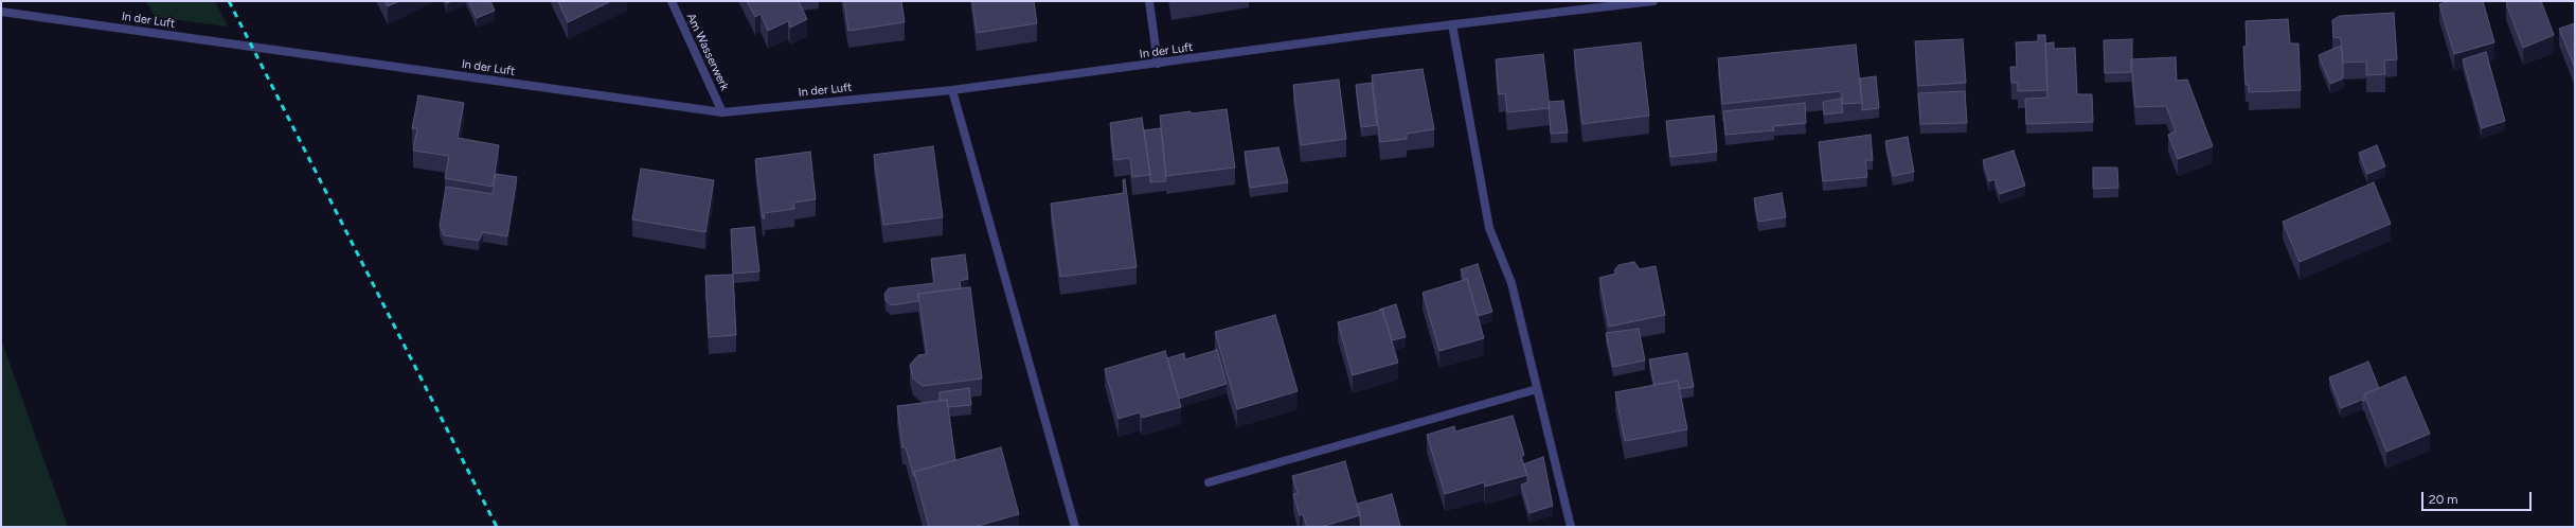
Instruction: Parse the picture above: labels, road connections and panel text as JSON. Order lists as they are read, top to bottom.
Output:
{
  "streets": {
    "street": ["In der Luft", "Am Wasserwerk"]
  },
  "crossings": [
    ["In der Luft", "Am Wasserwerk"]
  ],
  "scale_bar": "20 m"
}
